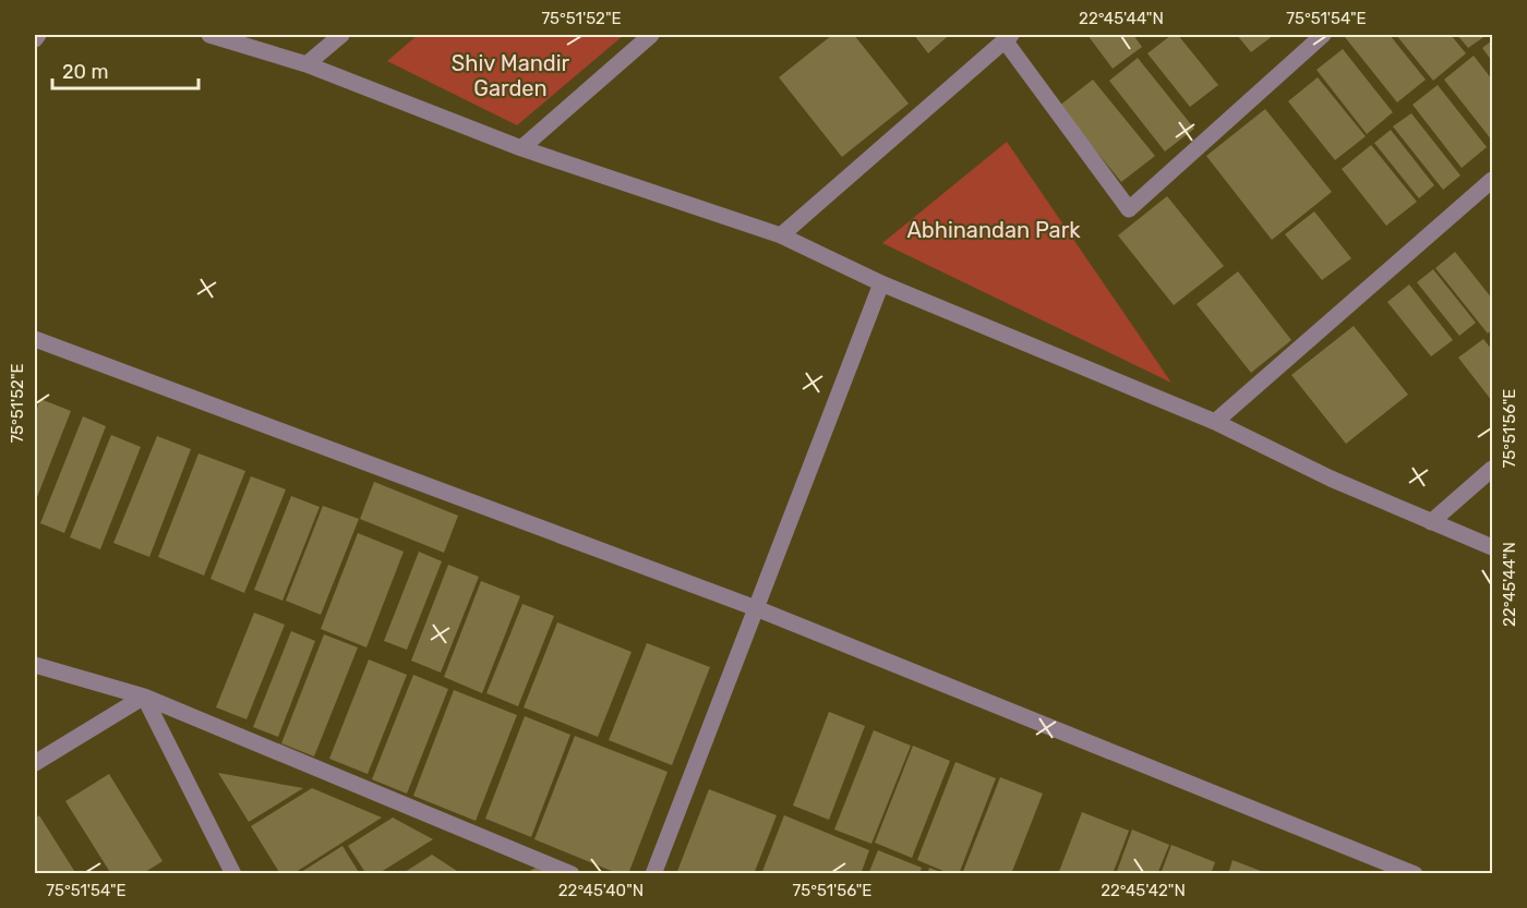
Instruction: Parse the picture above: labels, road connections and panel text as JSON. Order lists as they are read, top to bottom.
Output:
{
  "parks": ["Shiv Mandir Garden", "Abhinandan Park"],
  "scale_bar": "20 m",
  "coordinates": [
    "75°51'52\"E",
    "22°45'44\"N",
    "75°51'54\"E",
    "75°51'56\"E",
    "22°45'40\"N",
    "22°45'42\"N"
  ]
}
